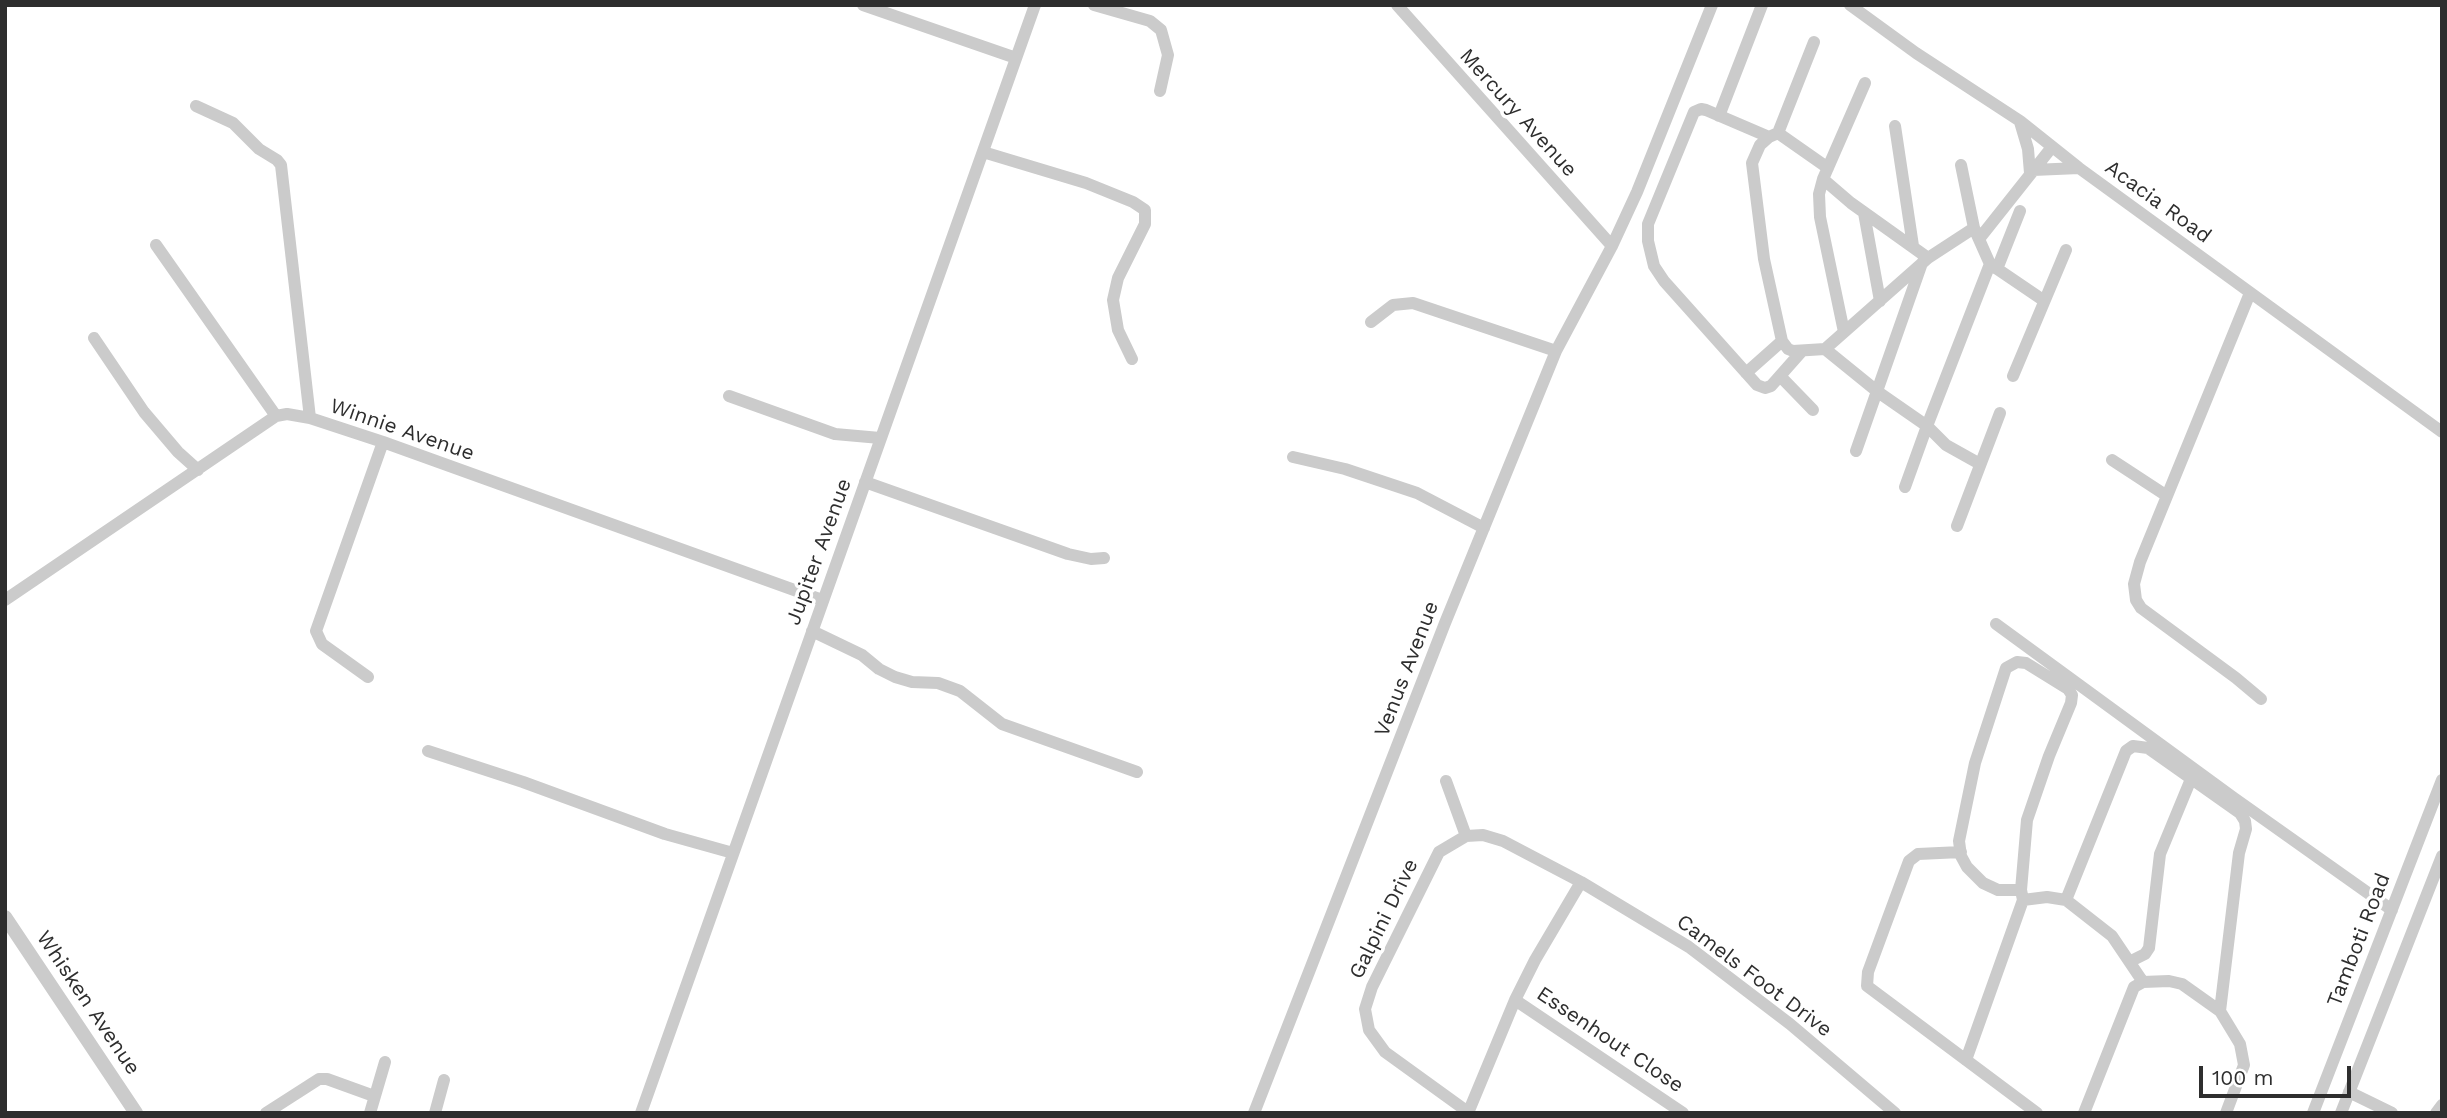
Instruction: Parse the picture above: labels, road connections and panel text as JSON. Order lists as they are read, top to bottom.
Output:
{
  "streets": {
    "street": [
      "Mercury Avenue",
      "Acacia Road",
      "Winnie Avenue",
      "Jupiter Avenue",
      "Venus Avenue",
      "Galpini Drive",
      "Tamboti Road",
      "Camels Foot Drive",
      "Whisken Avenue",
      "Essenhout Close"
    ]
  },
  "crossings": [
    ["Mercury Avenue", "Venus Avenue"],
    ["Winnie Avenue", "Jupiter Avenue"]
  ],
  "scale_bar": "100 m"
}
